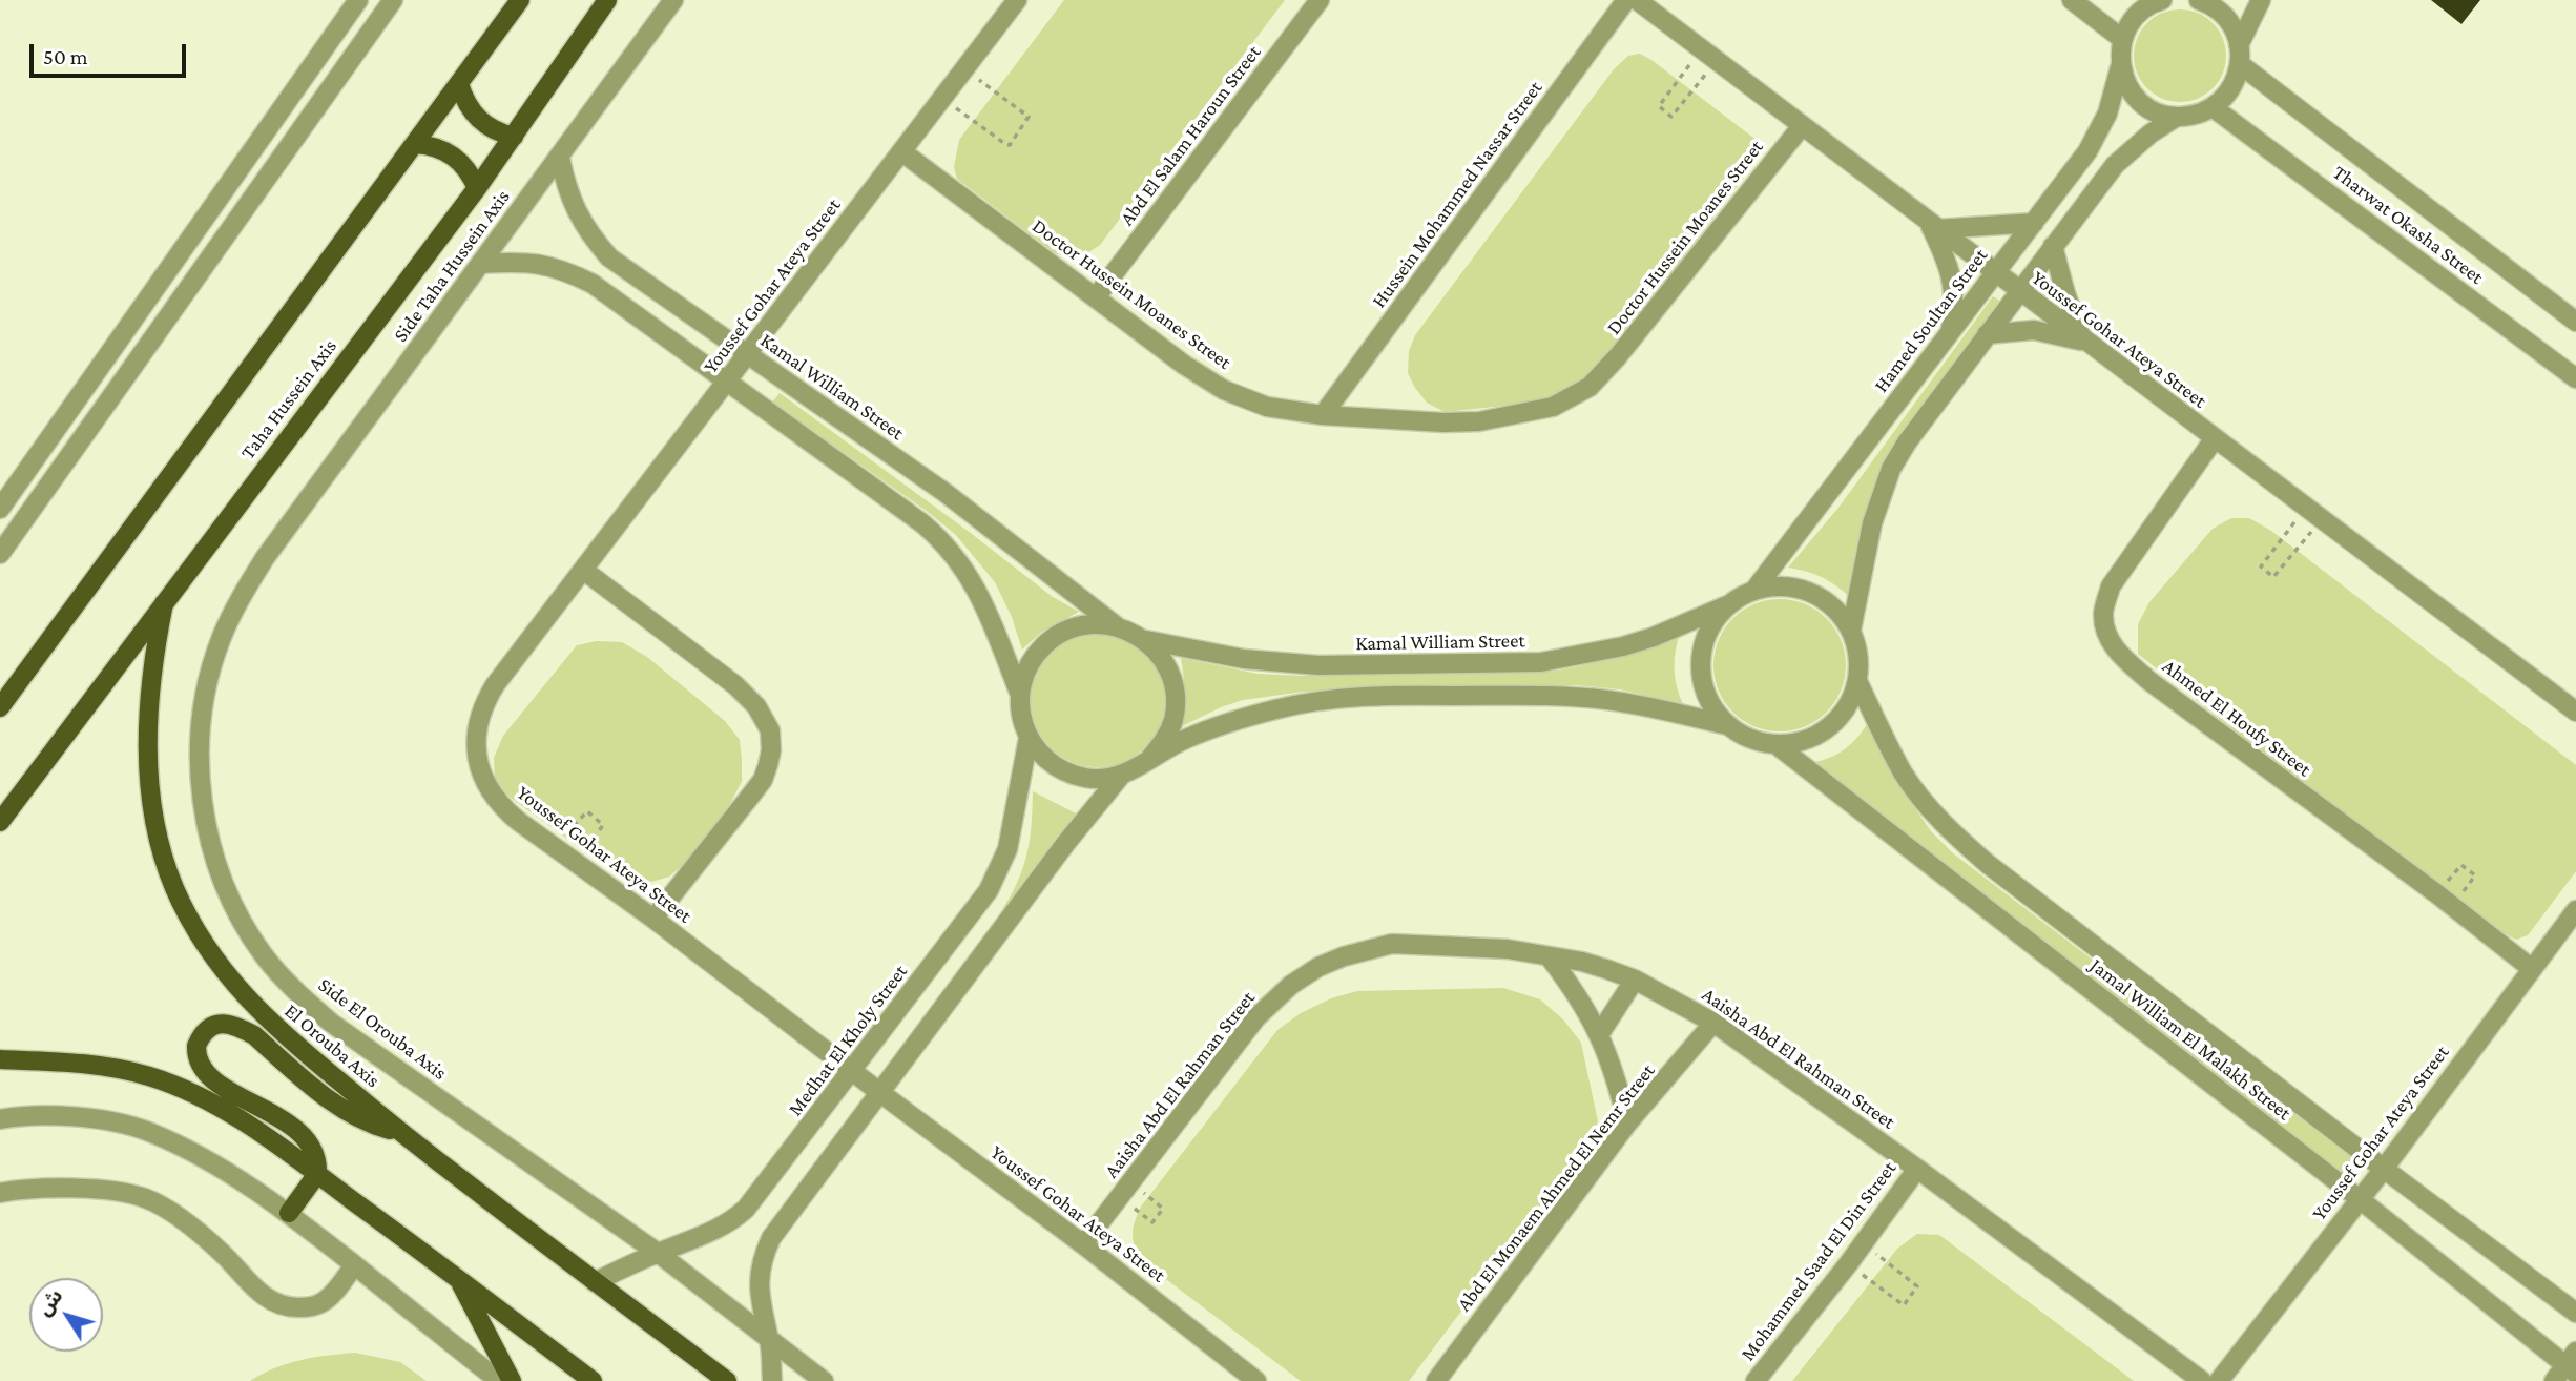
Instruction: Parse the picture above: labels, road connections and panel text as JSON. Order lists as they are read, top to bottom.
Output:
{
  "streets": {
    "main road": ["Taha Hussein Axis", "El Orouba Axis"],
    "street": [
      "Abd El Salam Haroun Street",
      "Hussein Mohammed Nassar Street",
      "Tharwat Okasha Street",
      "Doctor Hussein Moanes Street",
      "Side Taha Hussein Axis",
      "Youssef Gohar Ateya Street",
      "Hamed Soultan Street",
      "Kamal William Street",
      "Ahmed El Houfy Street",
      "Side El Orouba Axis",
      "Jamal William El Malakh Street",
      "Medhat El Kholy Street",
      "Aaisha Abd El Rahman Street",
      "Abd El Monaem Ahmed El Nemr Street",
      "Mohammed Saad El Din Street"
    ]
  },
  "crossings": [
    ["Abd El Salam Haroun Street", "Doctor Hussein Moanes Street"],
    ["Hussein Mohammed Nassar Street", "Doctor Hussein Moanes Street"],
    ["Doctor Hussein Moanes Street", "Youssef Gohar Ateya Street"],
    ["Side Taha Hussein Axis", "Kamal William Street"],
    ["Side Taha Hussein Axis", "Side El Orouba Axis"],
    ["Youssef Gohar Ateya Street", "Hamed Soultan Street"],
    ["Youssef Gohar Ateya Street", "Kamal William Street"],
    ["Youssef Gohar Ateya Street", "Ahmed El Houfy Street"],
    ["Youssef Gohar Ateya Street", "Jamal William El Malakh Street"],
    ["Youssef Gohar Ateya Street", "Medhat El Kholy Street"],
    ["Youssef Gohar Ateya Street", "Aaisha Abd El Rahman Street"],
    ["Hamed Soultan Street", "Kamal William Street"],
    ["Hamed Soultan Street", "Jamal William El Malakh Street"],
    ["Kamal William Street", "Jamal William El Malakh Street"],
    ["Kamal William Street", "Medhat El Kholy Street"],
    ["Taha Hussein Axis", "El Orouba Axis"],
    ["Side El Orouba Axis", "Medhat El Kholy Street"],
    ["Medhat El Kholy Street", "El Orouba Axis"],
    ["Aaisha Abd El Rahman Street", "Abd El Monaem Ahmed El Nemr Street"],
    ["Aaisha Abd El Rahman Street", "Mohammed Saad El Din Street"]
  ],
  "scale_bar": "50 m",
  "north": "top left"
}
